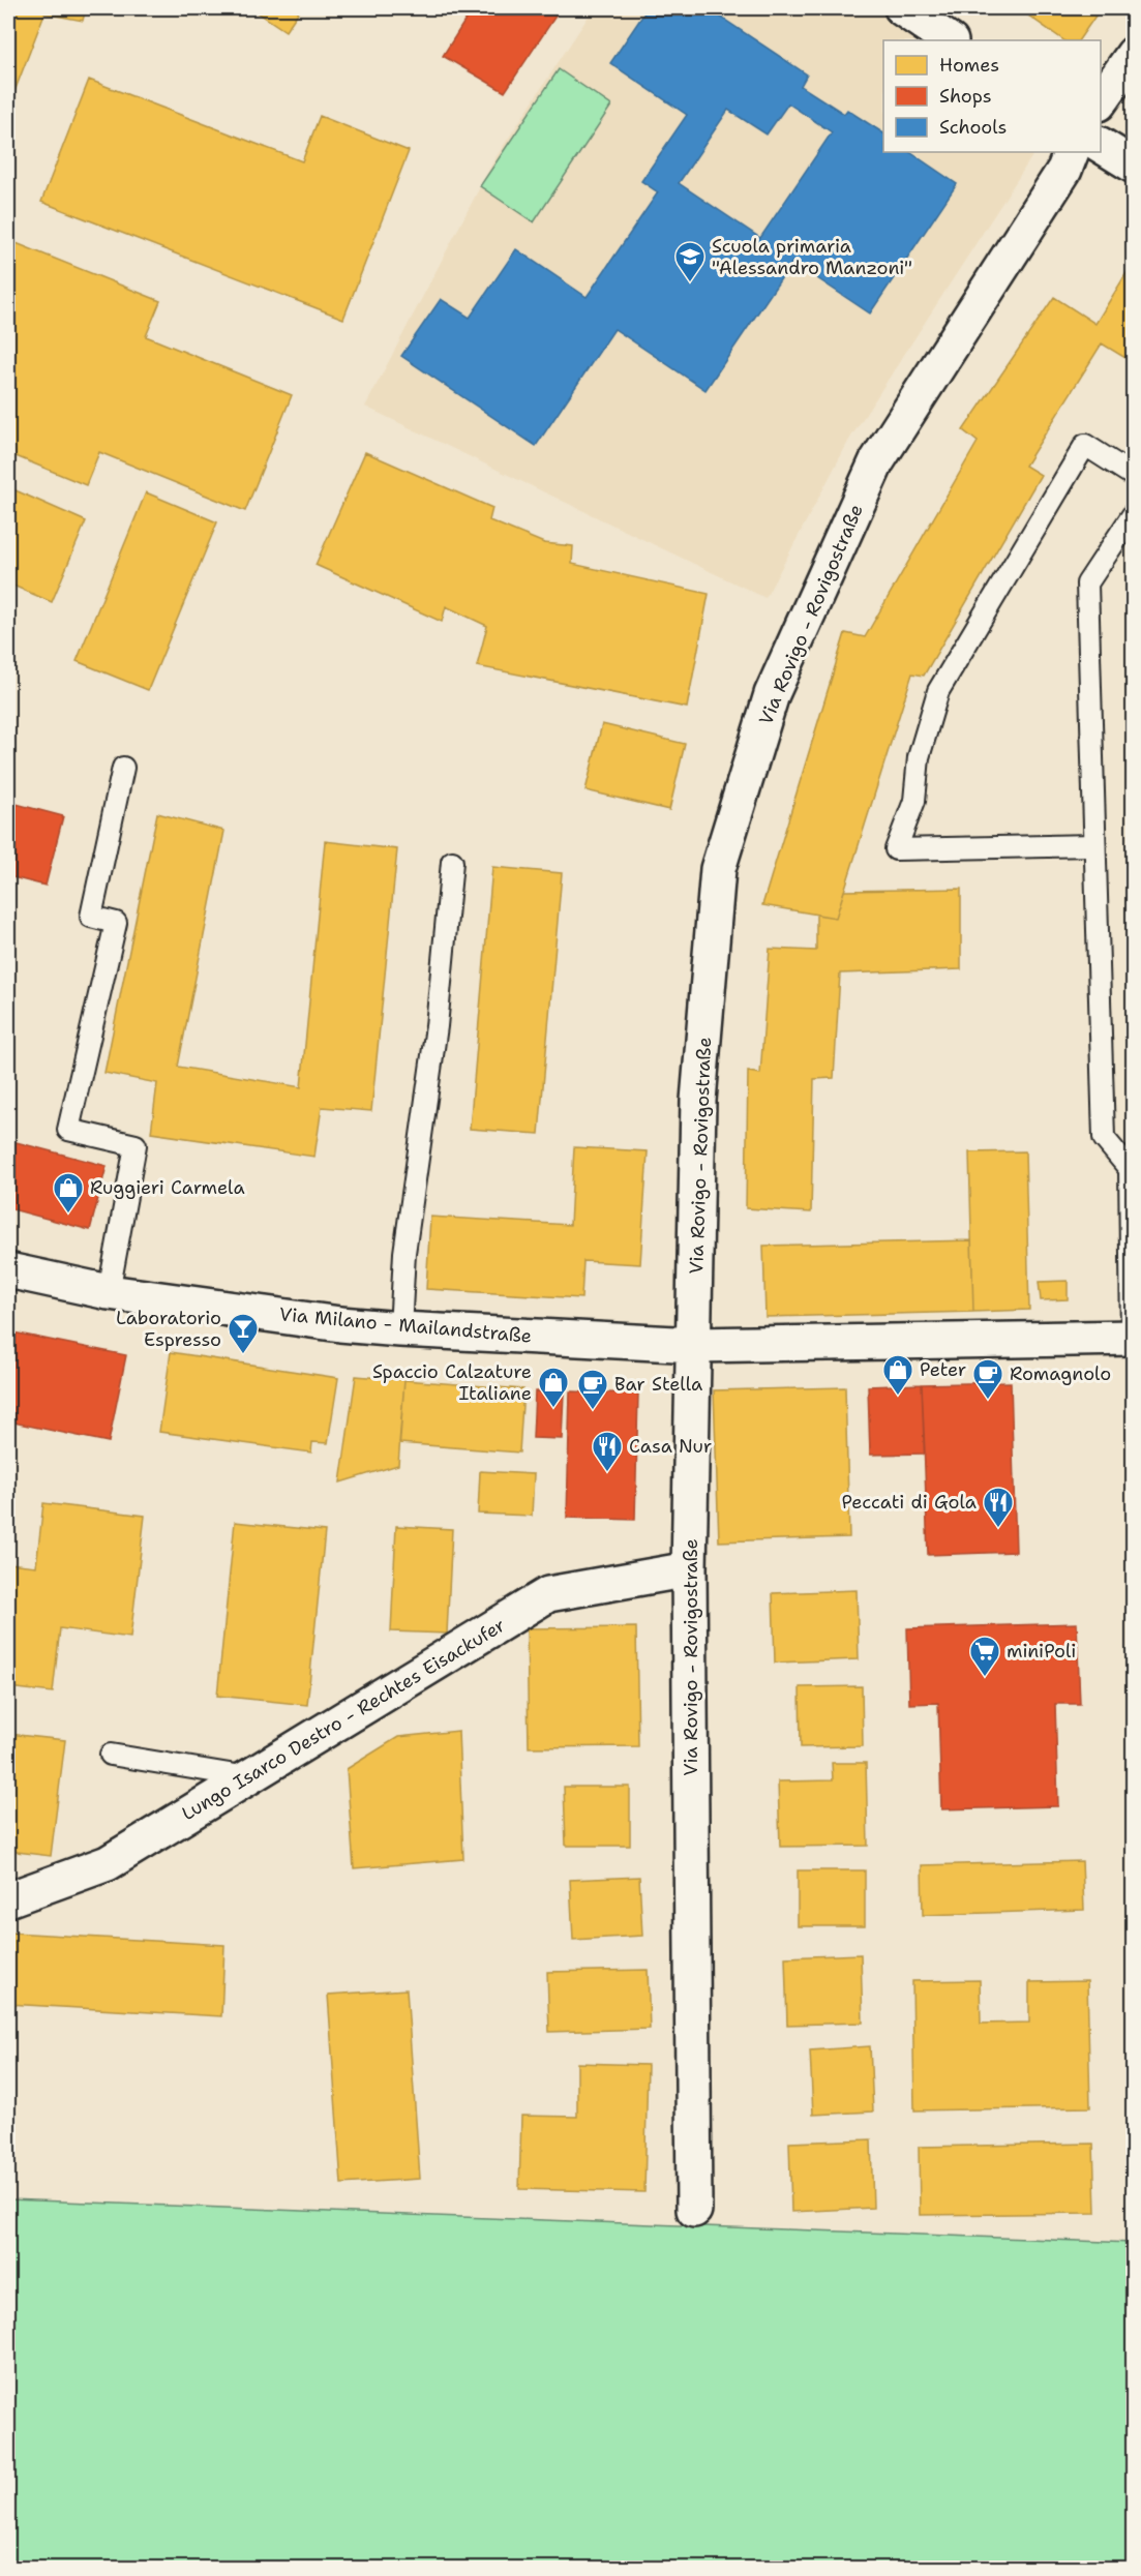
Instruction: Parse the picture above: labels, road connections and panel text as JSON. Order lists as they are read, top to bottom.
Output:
{
  "streets": {
    "street": ["Via Rovigo - Rovigostraße", "Via Milano - Mailandstraße", "Lungo Isarco Destro - Rechtes Eisackufer"]
  },
  "crossings": [
    ["Via Rovigo - Rovigostraße", "Via Milano - Mailandstraße"],
    ["Via Rovigo - Rovigostraße", "Lungo Isarco Destro - Rechtes Eisackufer"]
  ],
  "places": {
    "school or university": ["Scuola primaria \"Alessandro Manzoni\""],
    "shop": ["Ruggieri Carmela", "Peter", "Spaccio Calzature Italiane"],
    "bar": ["Laboratorio Espresso"],
    "cafe": ["Romagnolo", "Bar Stella"],
    "restaurant": ["Casa Nur", "Peccati di Gola"],
    "supermarket": ["miniPoli"]
  },
  "legend": ["Homes", "Shops", "Schools"]
}
